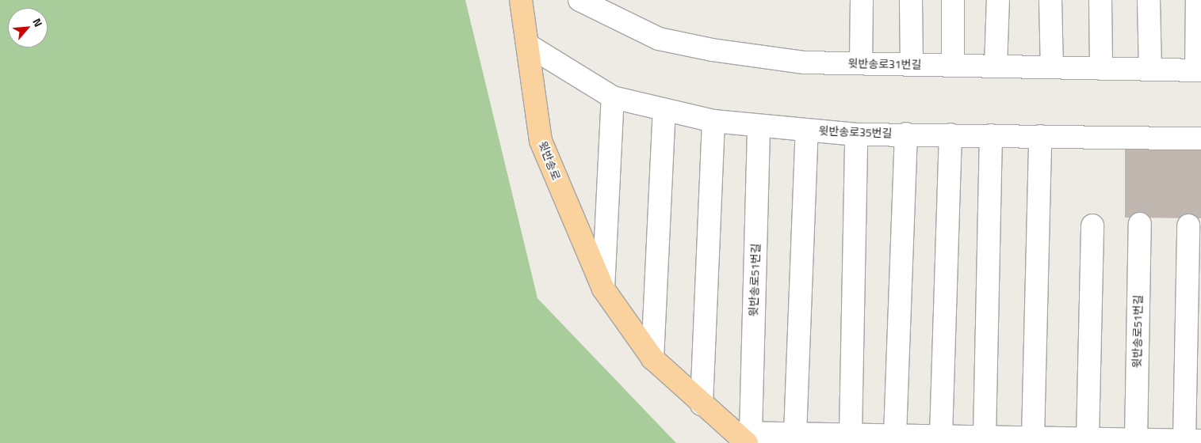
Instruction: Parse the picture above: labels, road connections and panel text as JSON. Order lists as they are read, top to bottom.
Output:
{
  "streets": {
    "main road": ["윗반송로"],
    "street": ["윗반송로31번길", "윗반송로35번길", "윗반송로51번길"]
  },
  "crossings": [
    ["윗반송로35번길", "윗반송로"],
    ["윗반송로35번길", "윗반송로51번길"],
    ["윗반송로", "윗반송로51번길"]
  ],
  "north": "top right"
}
